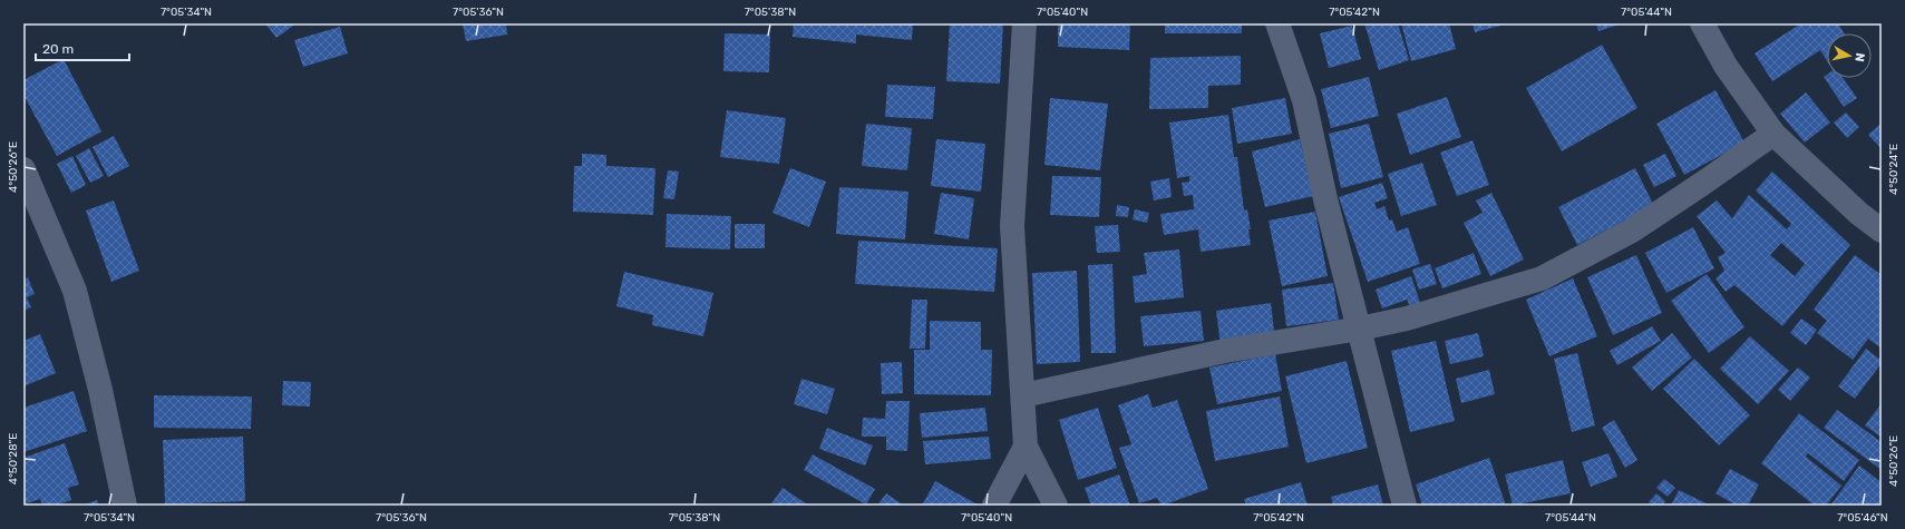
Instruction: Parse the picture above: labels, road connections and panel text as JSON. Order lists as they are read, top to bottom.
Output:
{
  "scale_bar": "20 m",
  "north": "right",
  "coordinates": [
    "7°05'34\"N",
    "7°05'36\"N",
    "7°05'38\"N",
    "7°05'40\"N",
    "7°05'42\"N",
    "7°05'44\"N",
    "4°50'26\"E",
    "4°50'24\"E",
    "4°50'28\"E",
    "7°05'46\"N"
  ]
}
